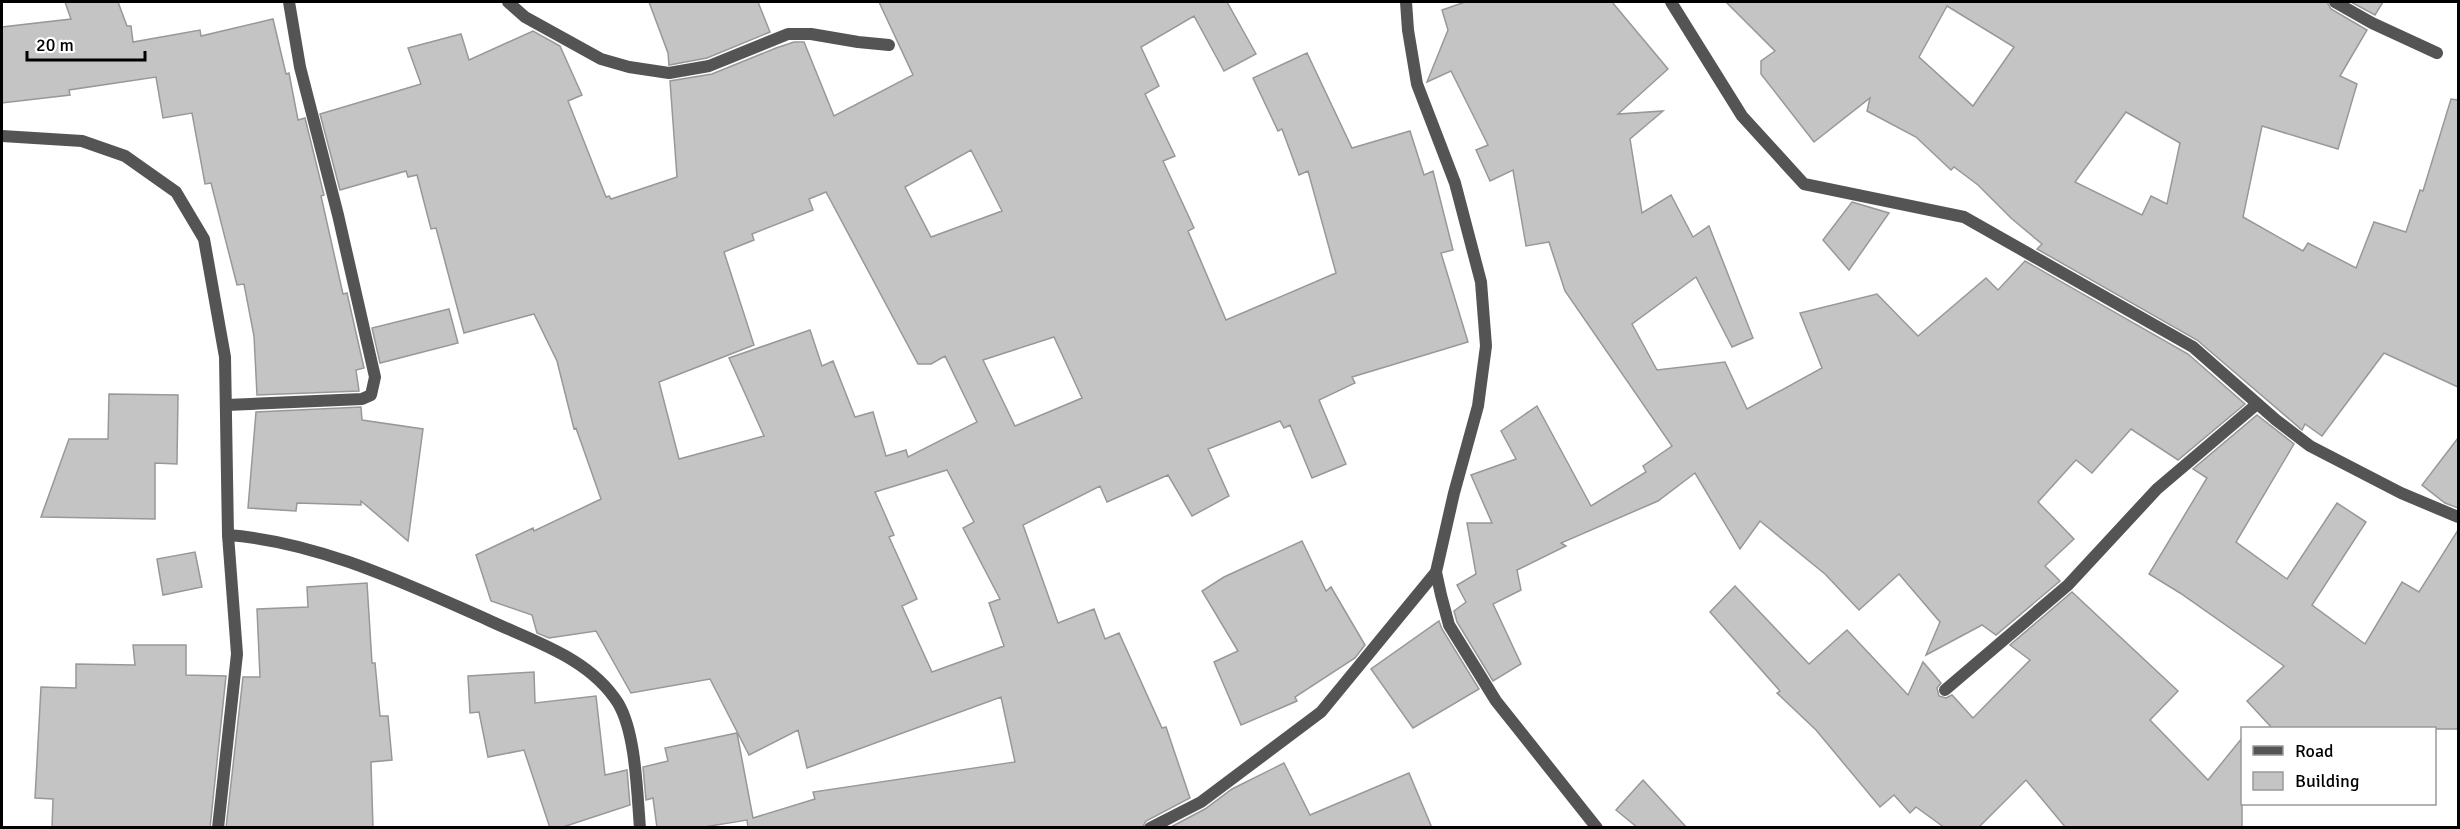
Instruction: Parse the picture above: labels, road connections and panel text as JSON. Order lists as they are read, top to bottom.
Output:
{
  "legend": ["Road", "Building"],
  "scale_bar": "20 m"
}
